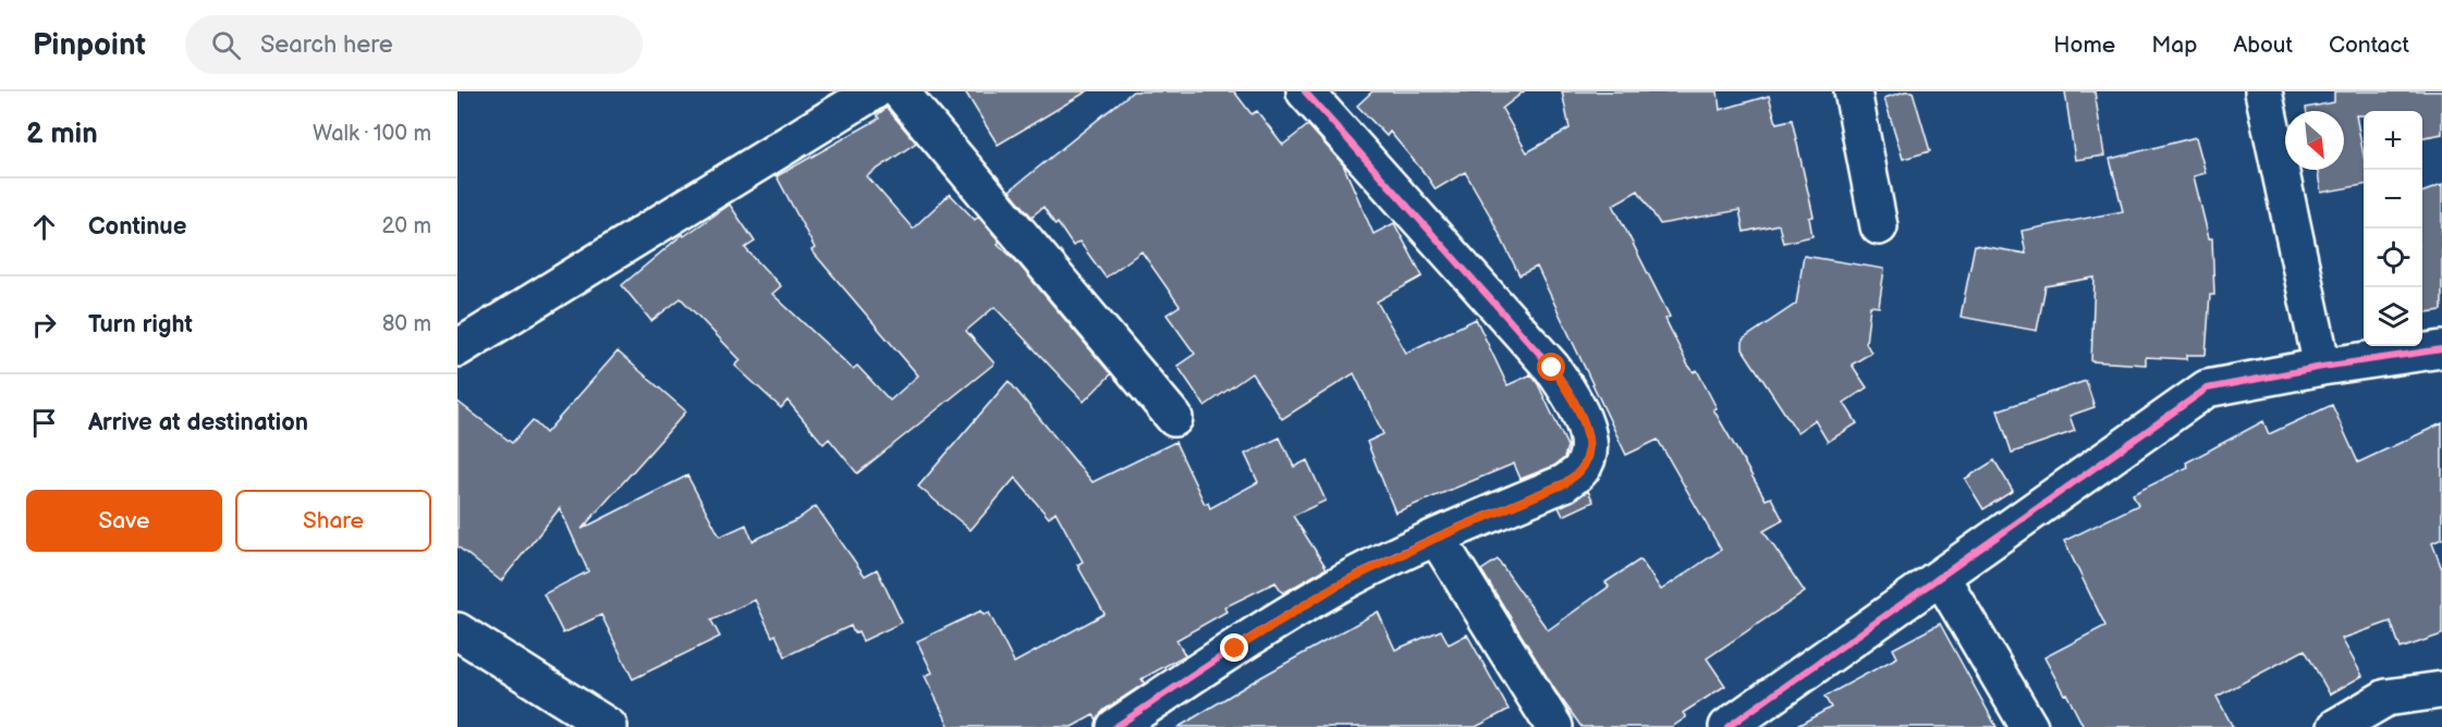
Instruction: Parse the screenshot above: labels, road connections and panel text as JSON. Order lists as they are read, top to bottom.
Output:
{
  "north": "bottom right",
  "page": {
    "header": "Pinpoint",
    "search": "Search here",
    "nav": [
      "Home",
      "Map",
      "About",
      "Contact"
    ],
    "heading": ["2 min", "Walk · 100 m"],
    "map_buttons": ["+", "−"],
    "list": [
      ["Continue", "20 m"],
      ["Turn right", "80 m"],
      "Arrive at destination"
    ],
    "buttons": ["Save", "Share"]
  }
}
